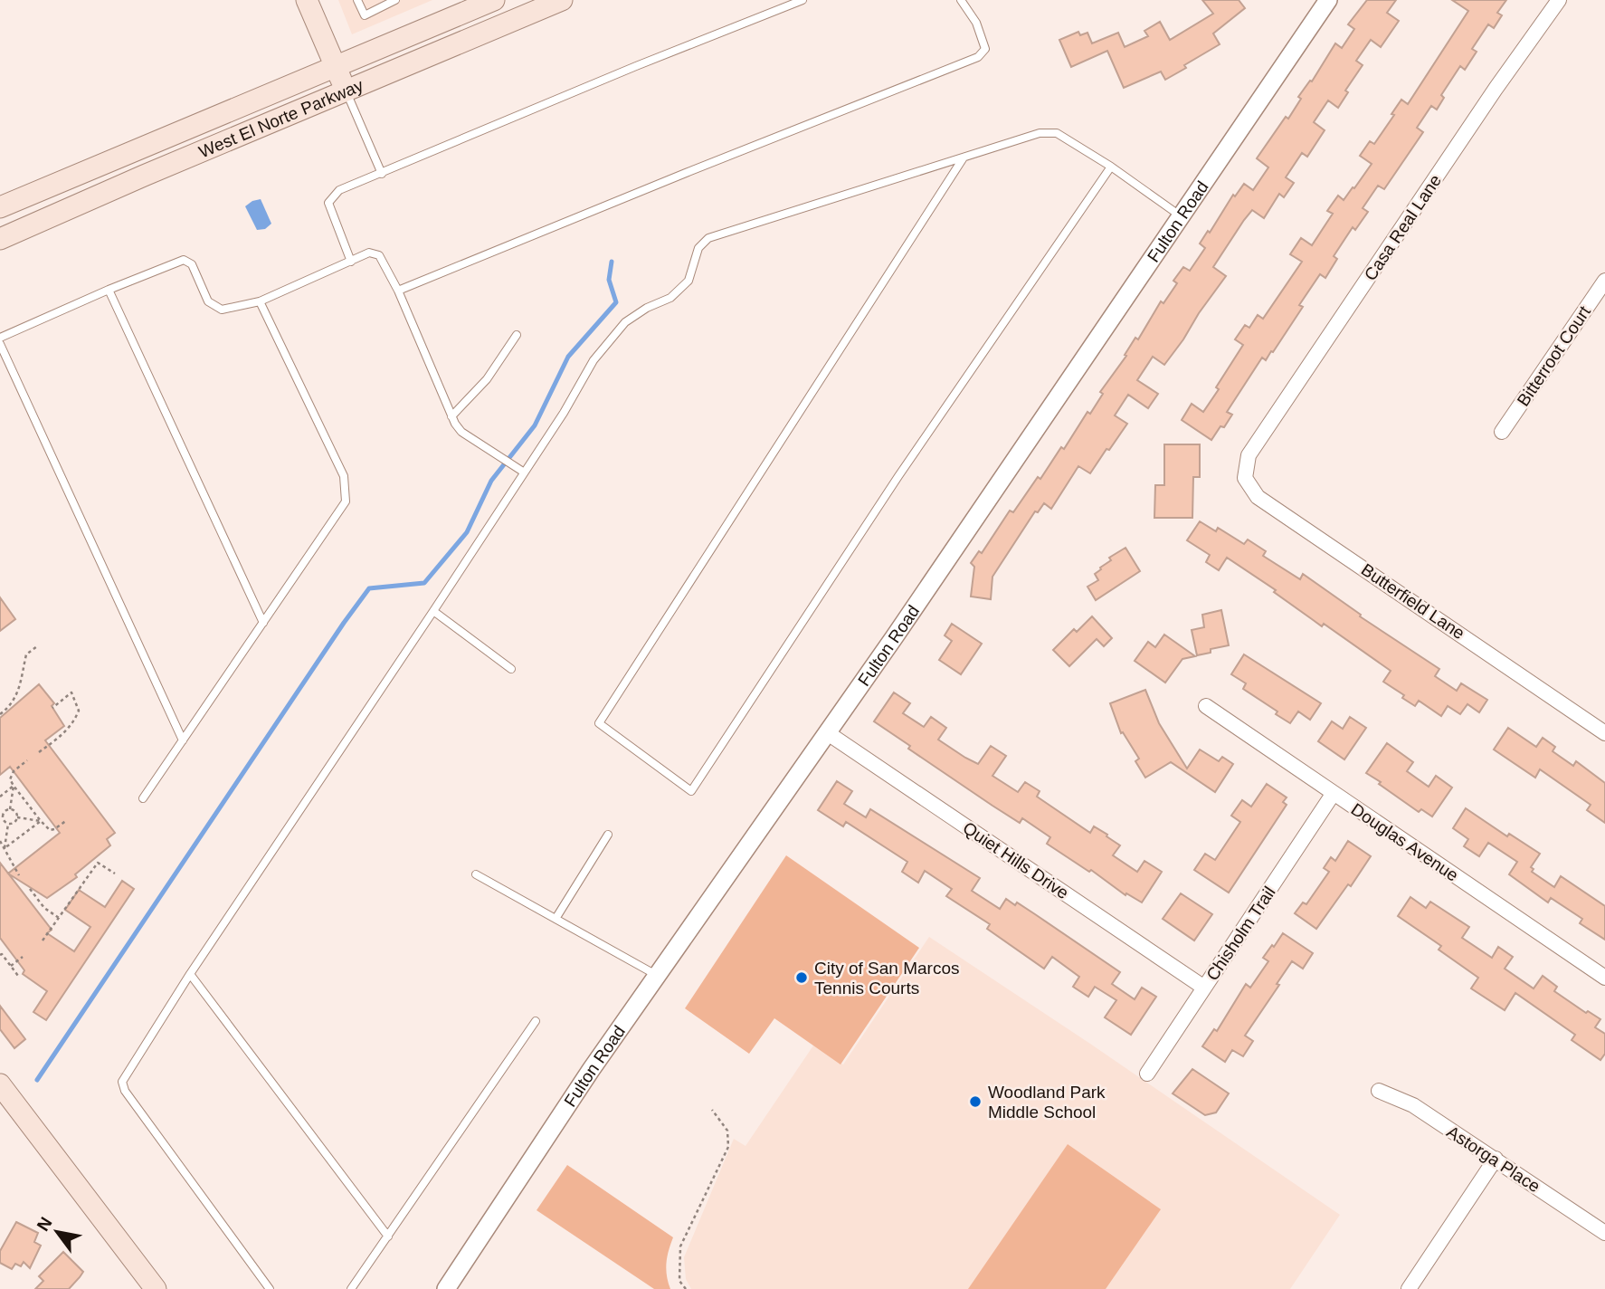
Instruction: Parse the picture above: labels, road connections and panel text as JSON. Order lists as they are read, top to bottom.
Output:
{
  "streets": {
    "main road": ["West El Norte Parkway"],
    "street": [
      "Fulton Road",
      "Casa Real Lane",
      "Bitterroot Court",
      "Butterfield Lane",
      "Douglas Avenue",
      "Quiet Hills Drive",
      "Chisholm Trail",
      "Astorga Place"
    ]
  },
  "crossings": [
    ["Fulton Road", "Quiet Hills Drive"],
    ["Casa Real Lane", "Butterfield Lane"],
    ["Douglas Avenue", "Chisholm Trail"],
    ["Quiet Hills Drive", "Chisholm Trail"]
  ],
  "places": ["City of San Marcos Tennis Courts", "Woodland Park Middle School"],
  "north": "top left"
}
